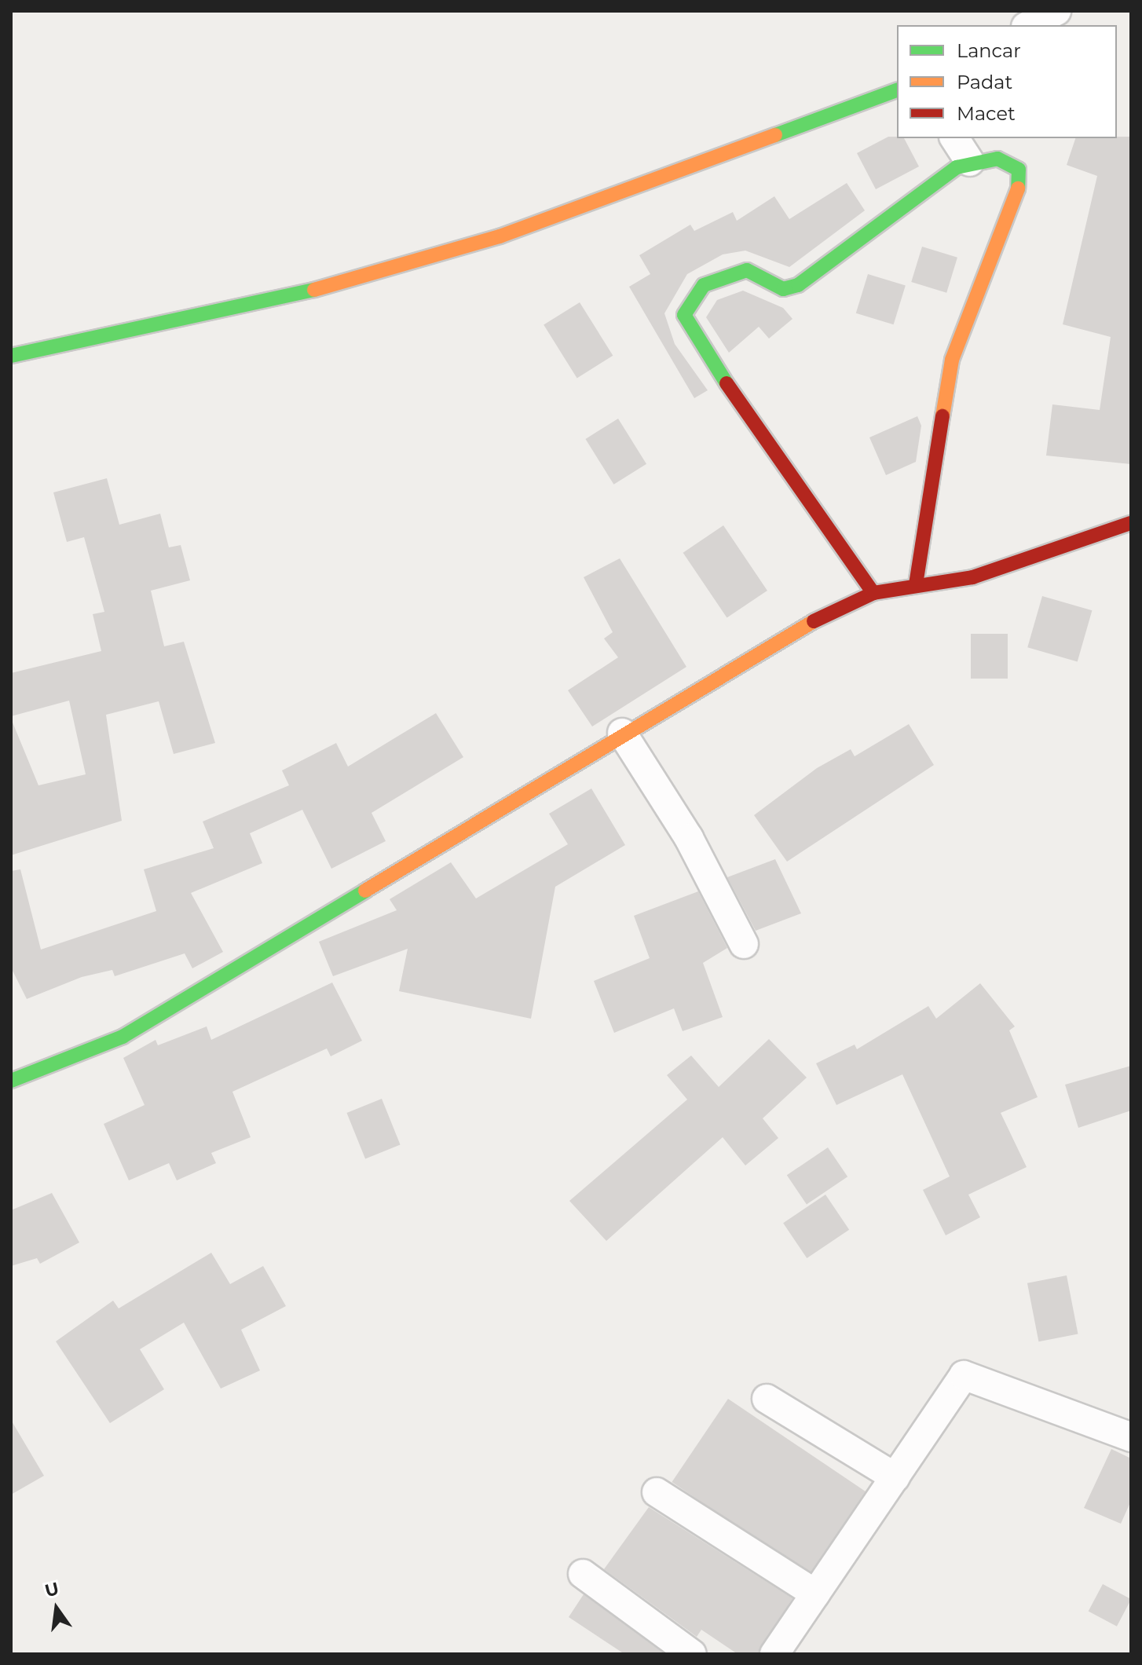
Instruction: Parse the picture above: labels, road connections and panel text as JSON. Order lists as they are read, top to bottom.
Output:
{
  "legend": ["Lancar", "Padat", "Macet"],
  "north": "top"
}
